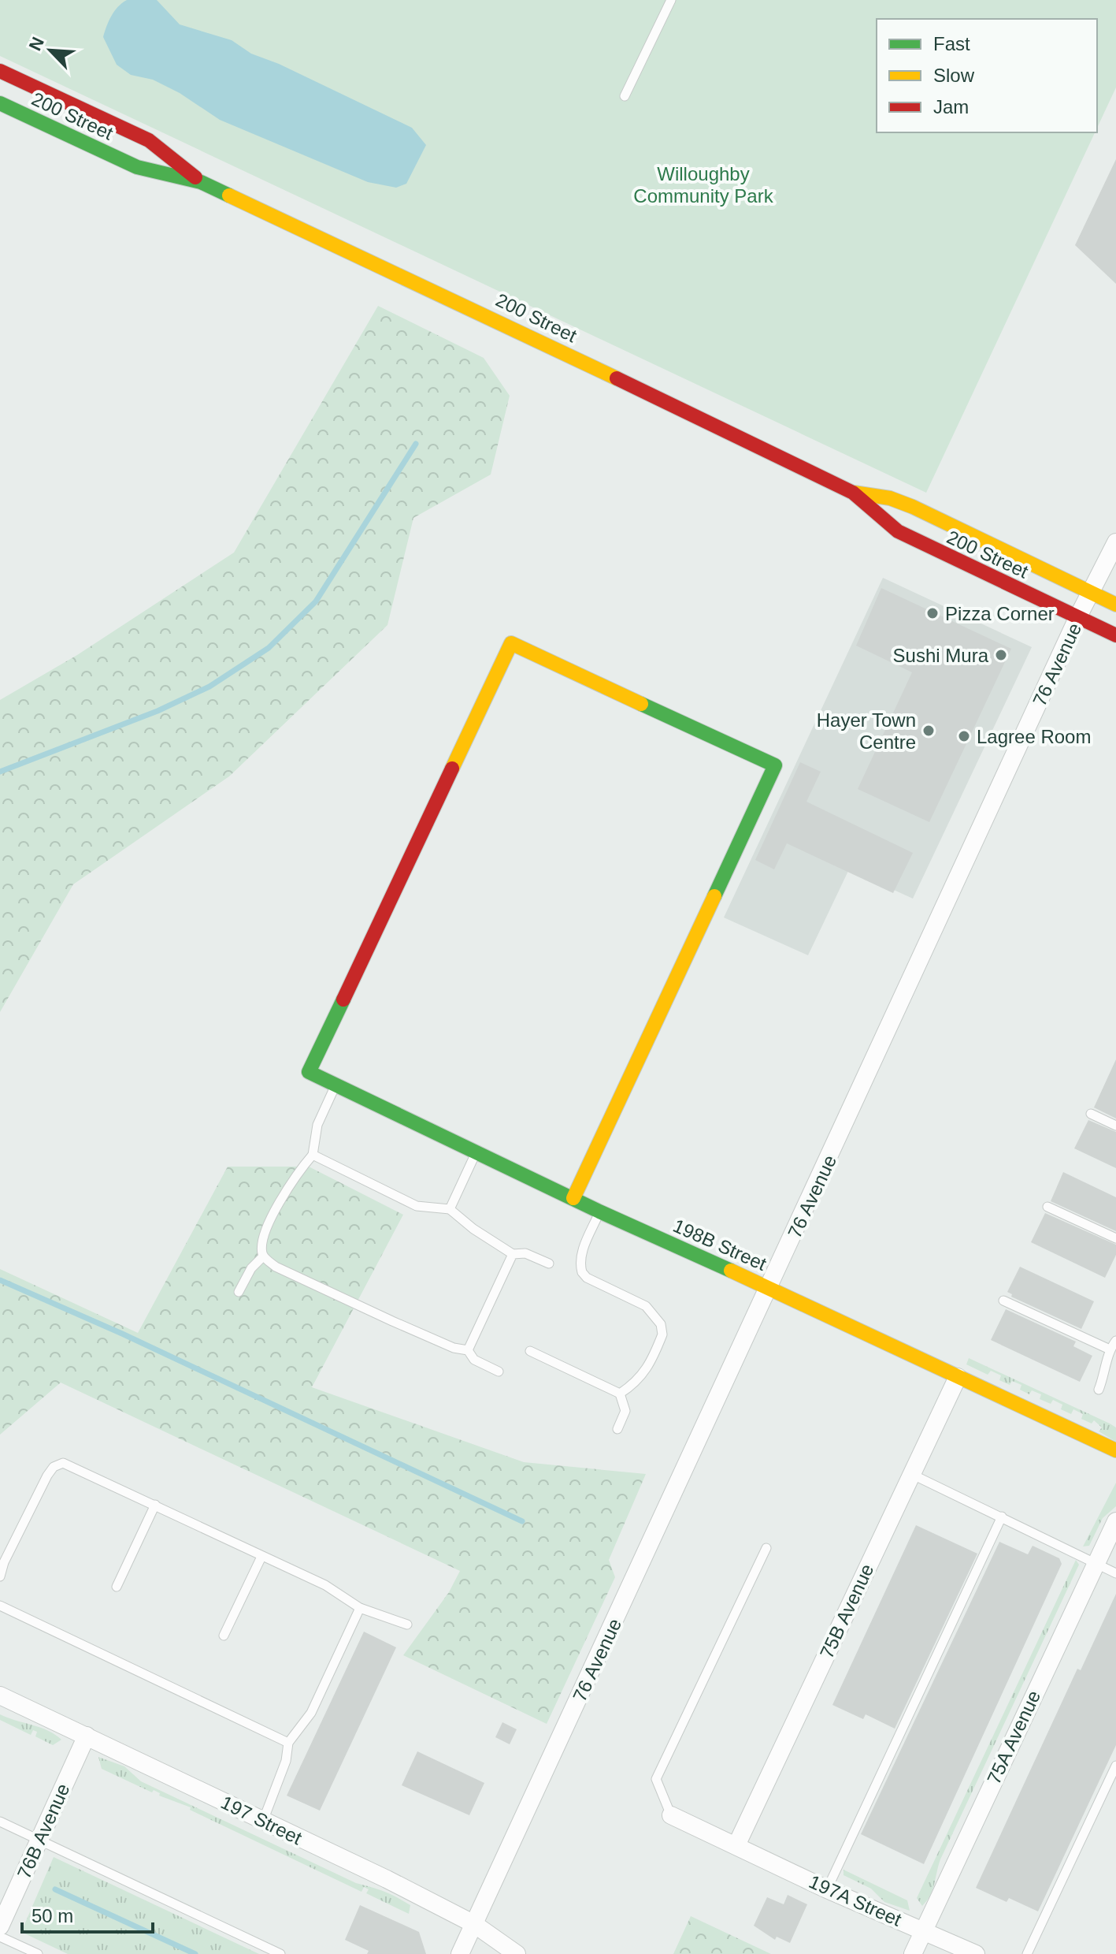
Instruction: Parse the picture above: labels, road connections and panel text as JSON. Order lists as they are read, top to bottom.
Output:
{
  "streets": {
    "street": [
      "200 Street",
      "76 Avenue",
      "198B Street",
      "75B Avenue",
      "75A Avenue",
      "197 Street",
      "76B Avenue",
      "197A Street"
    ]
  },
  "crossings": [
    ["200 Street", "76 Avenue"],
    ["76 Avenue", "198B Street"],
    ["76 Avenue", "197 Street"],
    ["198B Street", "75B Avenue"],
    ["75B Avenue", "197A Street"],
    ["75A Avenue", "197A Street"],
    ["197 Street", "76B Avenue"]
  ],
  "parks": ["Willoughby Community Park"],
  "places": [
    "Pizza Corner",
    "Sushi Mura",
    "Hayer Town Centre",
    "Lagree Room"
  ],
  "legend": ["Fast", "Slow", "Jam"],
  "scale_bar": "50 m",
  "north": "top left"
}
